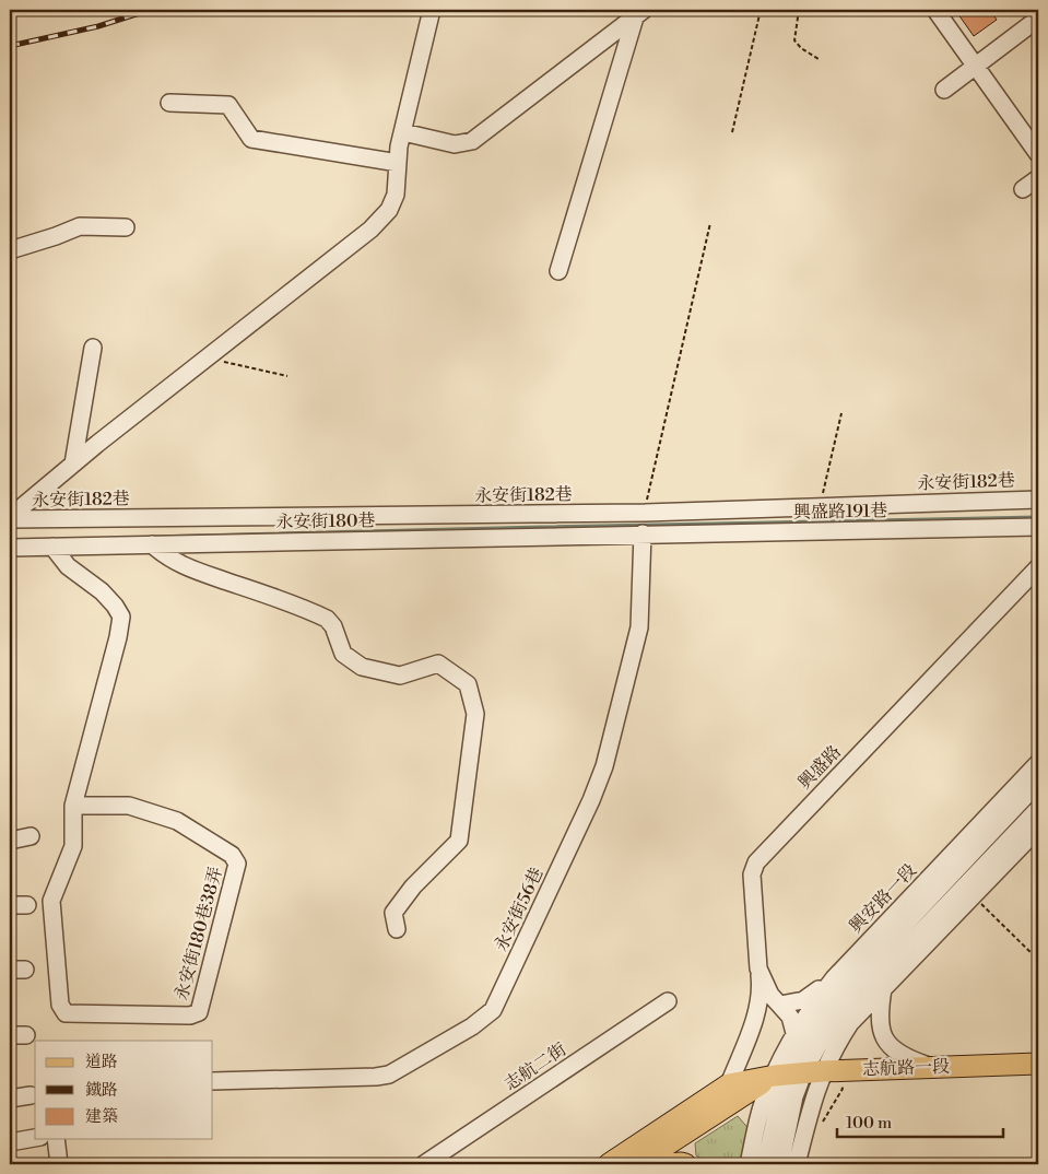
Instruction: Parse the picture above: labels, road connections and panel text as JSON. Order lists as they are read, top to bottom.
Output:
{
  "streets": {
    "main road": ["志航路一段"],
    "street": [
      "永安街182巷",
      "興盛路191巷",
      "永安街180巷",
      "興盛路",
      "興安路一段",
      "永安街56巷",
      "永安街180巷38弄",
      "志航二街"
    ]
  },
  "crossings": [
    ["興盛路191巷", "永安街180巷"],
    ["興盛路191巷", "永安街56巷"],
    ["永安街180巷", "永安街56巷"],
    ["永安街180巷", "永安街180巷38弄"],
    ["興盛路", "興安路一段"],
    ["興安路一段", "志航路一段"]
  ],
  "legend": ["道路", "鐵路", "建築"],
  "scale_bar": "100 m"
}
